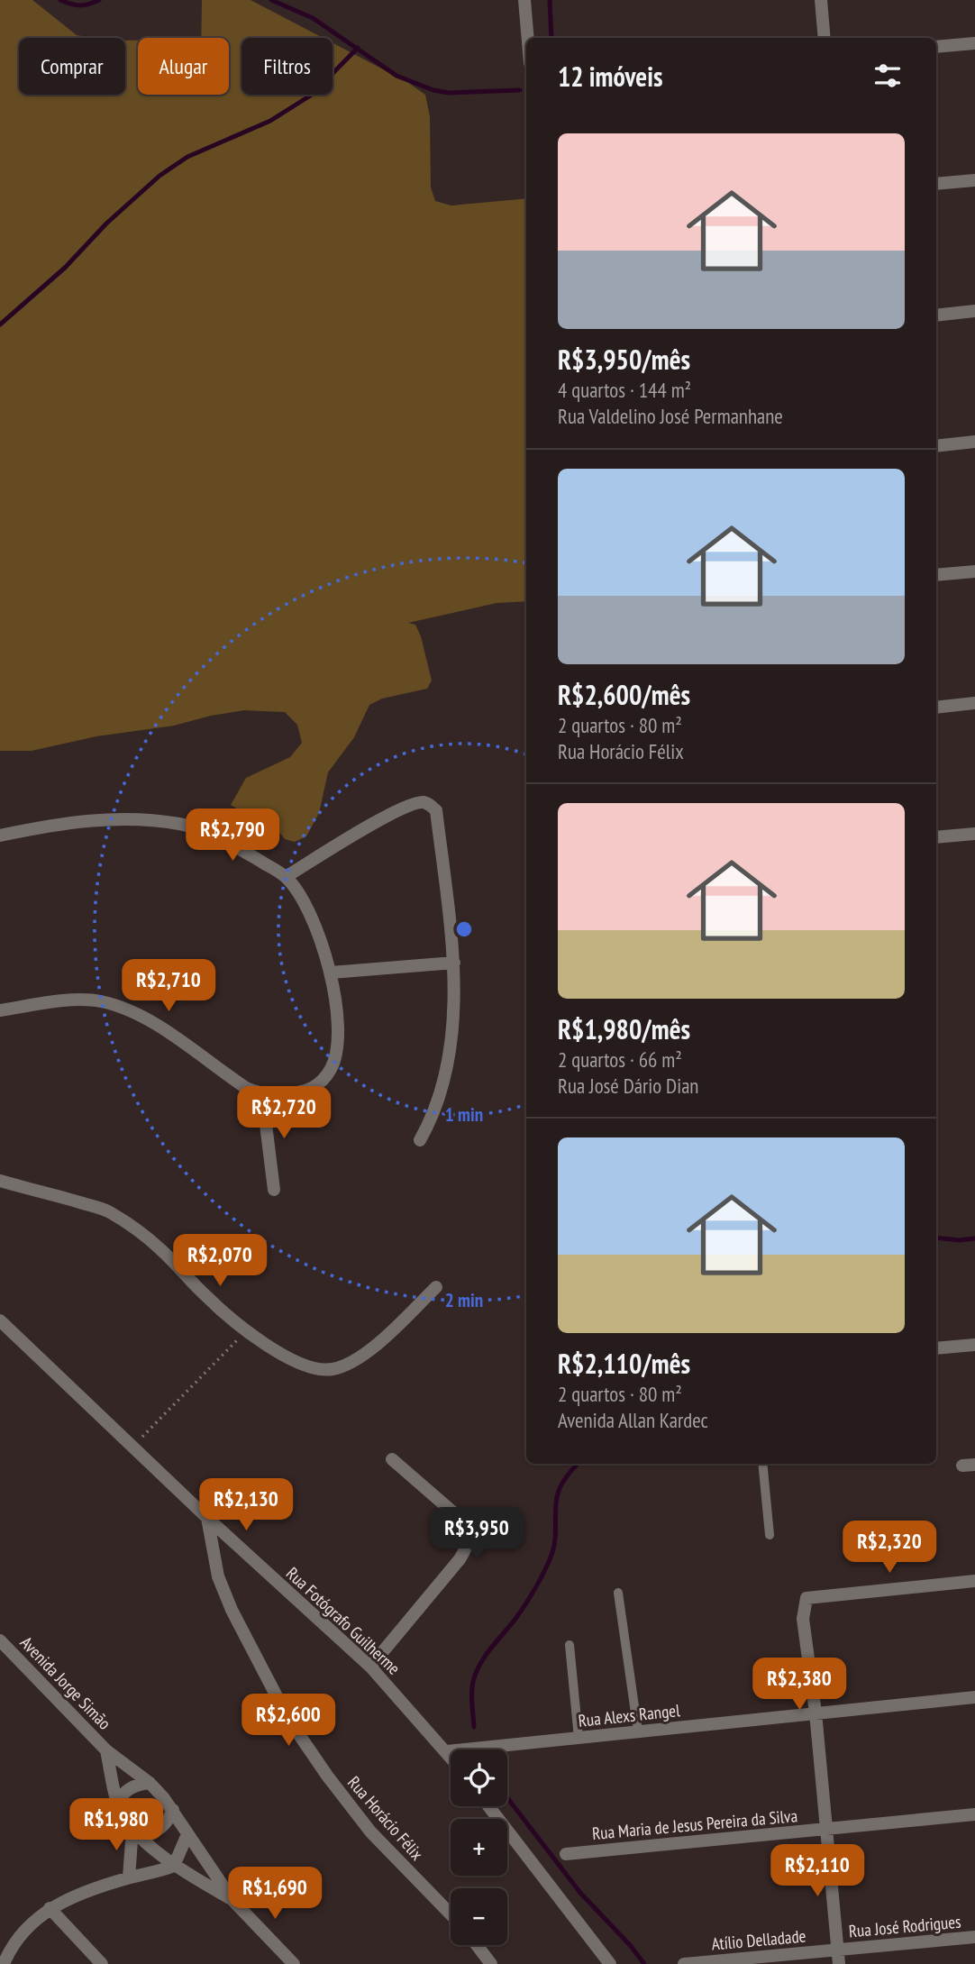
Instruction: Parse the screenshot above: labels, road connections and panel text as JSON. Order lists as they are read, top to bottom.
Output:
{
  "streets": {
    "street": [
      "Rua Fotógrafo Guilherme",
      "Avenida Jorge Simão",
      "Rua Alexs Rangel",
      "Rua Horácio Félix",
      "Rua Maria de Jesus Pereira da Silva",
      "Rua José Rodrigues",
      "Atílio Delladade"
    ]
  },
  "crossings": [
    ["Rua Fotógrafo Guilherme", "Rua Alexs Rangel"],
    ["Rua Fotógrafo Guilherme", "Rua Horácio Félix"],
    ["Rua José Rodrigues", "Atílio Delladade"]
  ],
  "page": {
    "chip": ["Comprar", "Alugar", "Filtros"],
    "heading": "12 imóveis",
    "list": [
      {
        "name": "R$3,950/mês",
        "note": "4 quartos · 144 m² · Rua Valdelino José Permanhane"
      },
      {
        "name": "R$2,600/mês",
        "note": "2 quartos · 80 m² · Rua Horácio Félix"
      },
      {
        "name": "R$1,980/mês",
        "note": "2 quartos · 66 m² · Rua José Dário Dian"
      },
      {
        "name": "R$2,110/mês",
        "note": "2 quartos · 80 m² · Avenida Allan Kardec"
      }
    ],
    "price": [
      "R$2,790",
      "R$2,710",
      "R$2,720",
      "R$2,070",
      "R$2,130",
      "R$3,950",
      "R$2,320",
      "R$2,380",
      "R$2,600",
      "R$1,980",
      "R$2,110",
      "R$1,690"
    ],
    "map_buttons": ["+", "−"]
  },
  "rings": ["1 min", "2 min"]
}
